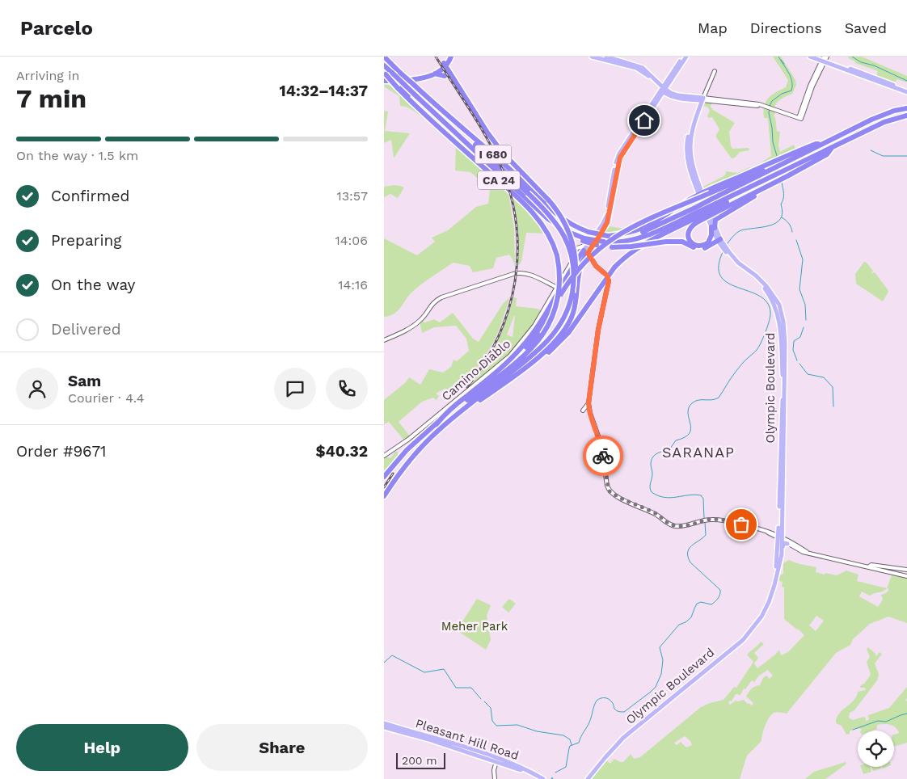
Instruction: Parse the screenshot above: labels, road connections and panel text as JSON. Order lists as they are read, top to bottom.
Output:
{
  "streets": {
    "highway": ["I 680", "CA 24"],
    "main road": ["Olympic Boulevard", "Pleasant Hill Road"],
    "street": ["Camino Diablo"]
  },
  "districts": ["SARANAP"],
  "parks": ["Meher Park"],
  "scale_bar": "200 m",
  "page": {
    "header": "Parcelo",
    "nav": ["Map", "Directions", "Saved"],
    "heading": ["7 min", "Arriving in", "14:32–14:37"],
    "panel": [
      "Sam",
      "Courier · 4.4",
      "Order #9671",
      "$40.32"
    ],
    "bar": "On the way · 1.5 km",
    "list": [
      ["Confirmed", "13:57"],
      ["Preparing", "14:06"],
      ["On the way", "14:16"],
      "Delivered"
    ],
    "buttons": ["Help", "Share"],
    "scale": "200 m"
  }
}
